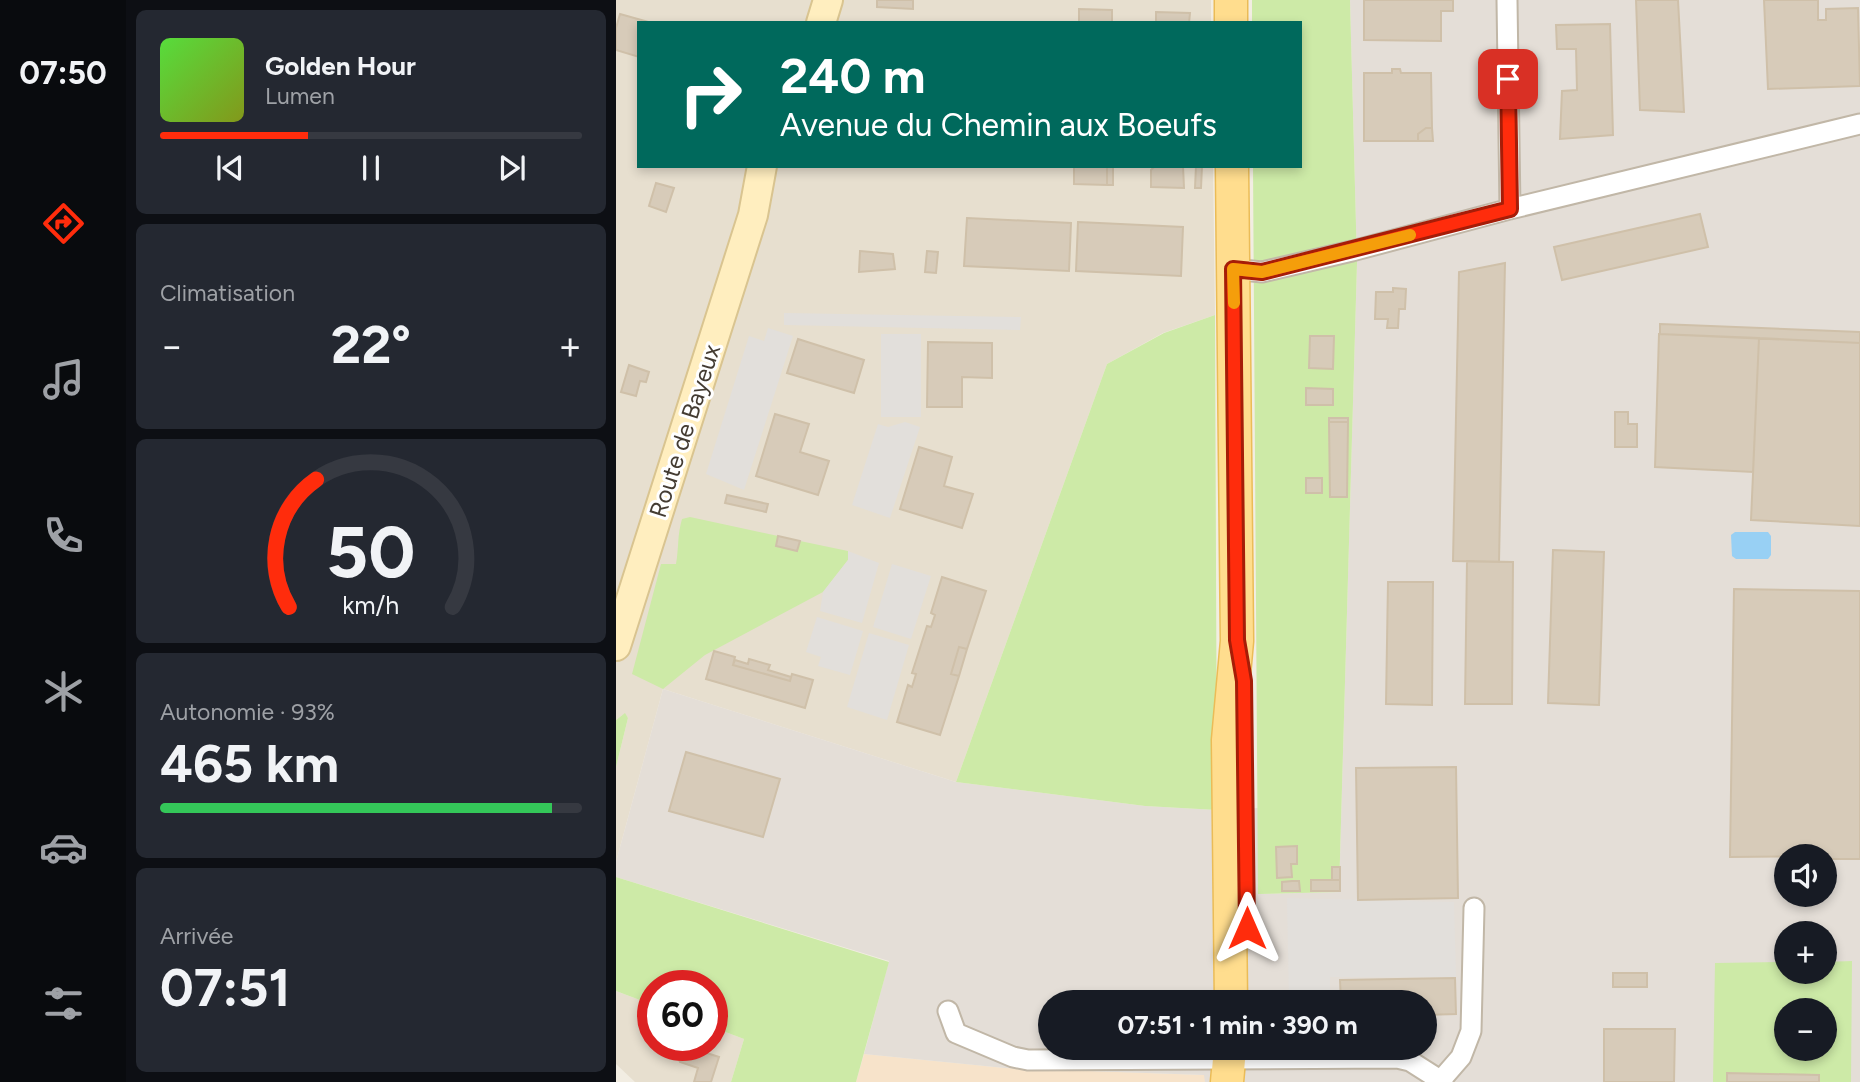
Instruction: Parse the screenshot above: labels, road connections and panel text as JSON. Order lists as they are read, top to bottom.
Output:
{
  "streets": {
    "main road": ["Route de Bayeux"]
  },
  "page": {
    "tabs": "07:50",
    "turn": ["240 m", "Avenue du Chemin aux Boeufs"],
    "song": ["Golden Hour", "Lumen"],
    "tile": [
      "Climatisation",
      ["Autonomie · 93%", "465 km"],
      ["Arrivée", "07:51"]
    ],
    "heat": ["−", "22°", "+"],
    "map_buttons": ["+", "−"],
    "limit": "60",
    "trip": "07:51 · 1 min · 390 m",
    "gauge": ["50", "km/h"]
  }
}
